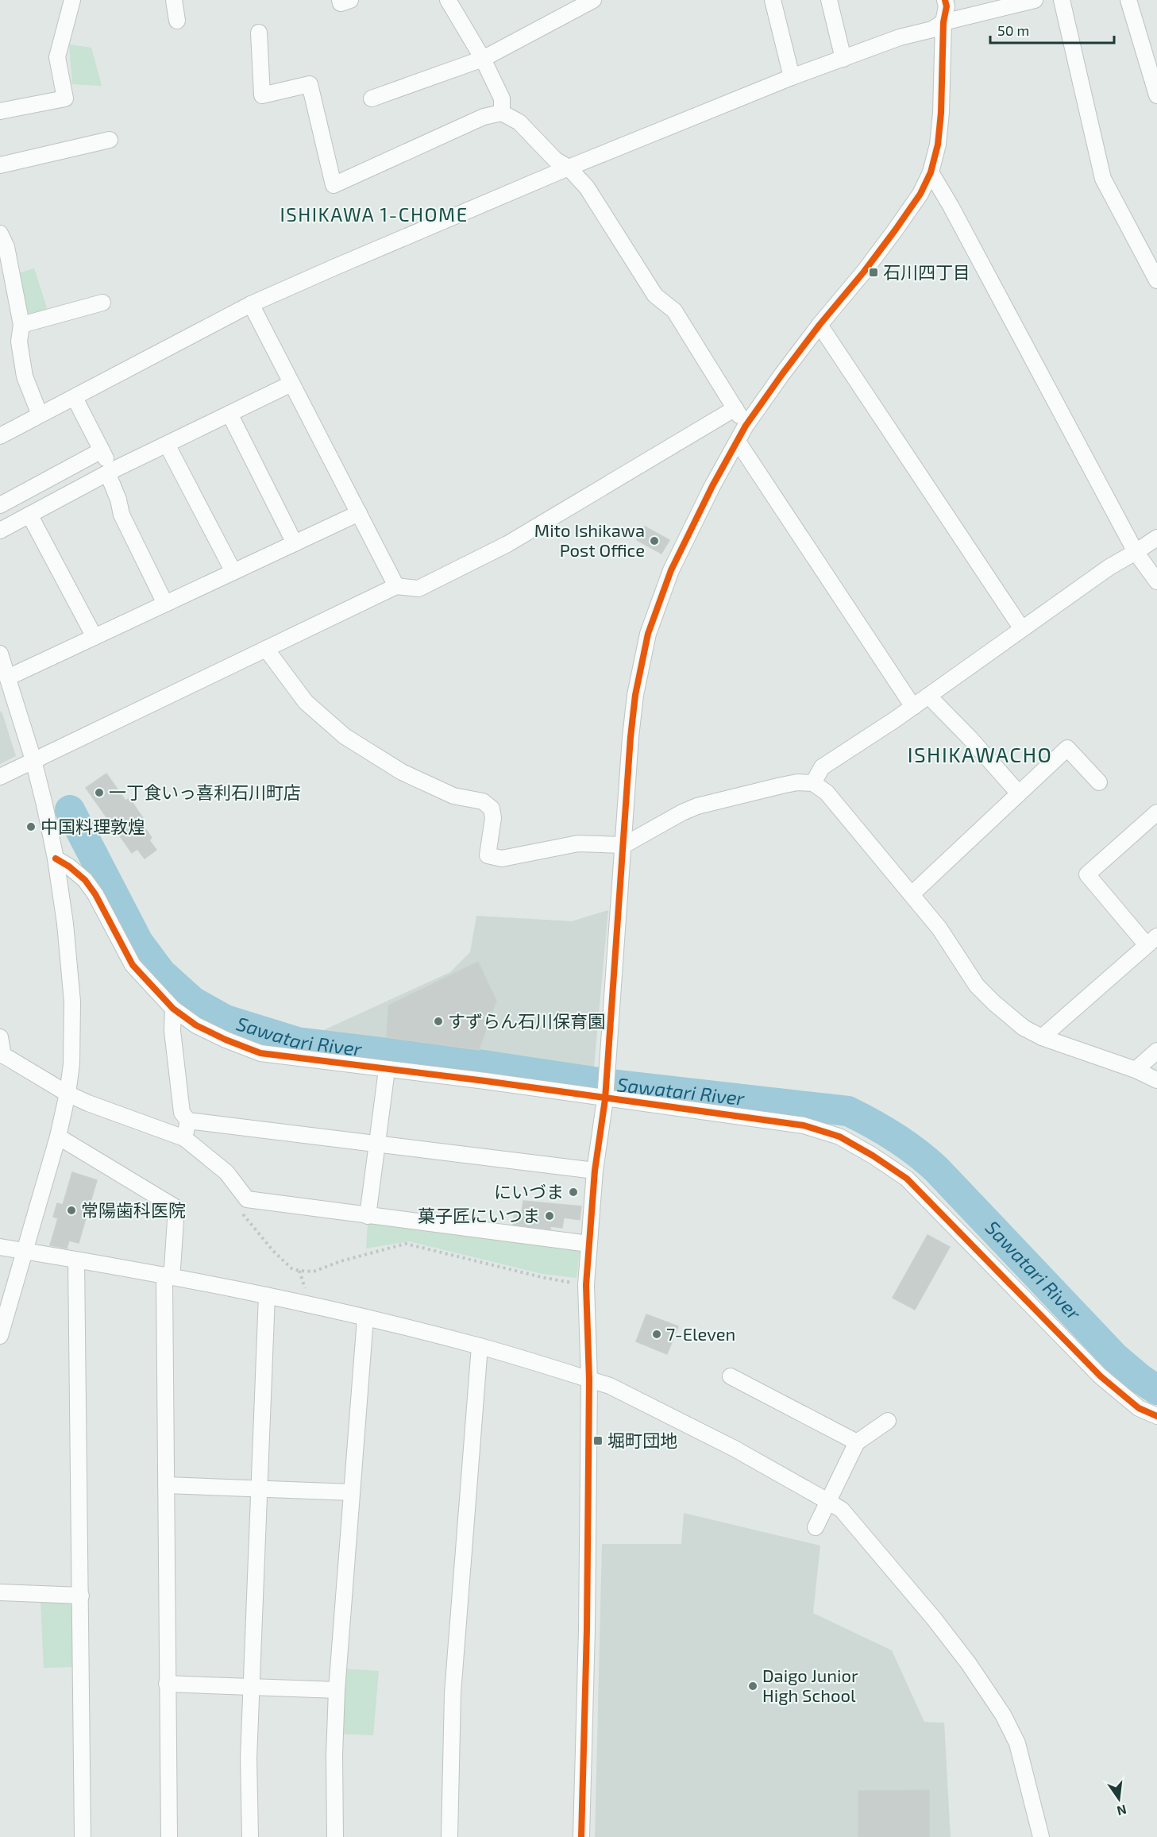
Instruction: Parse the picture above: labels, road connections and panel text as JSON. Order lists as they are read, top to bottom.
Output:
{
  "districts": ["ISHIKAWA 1-CHOME", "ISHIKAWACHO"],
  "water": ["Sawatari River"],
  "places": {
    "transit": ["石川四丁目", "堀町団地"],
    "other": [
      "Mito Ishikawa Post Office",
      "一丁食いっ喜利石川町店",
      "中国料理敦煌",
      "すずらん石川保育園",
      "にいづま",
      "常陽歯科医院",
      "菓子匠にいつま",
      "7-Eleven",
      "Daigo Junior High School"
    ]
  },
  "scale_bar": "50 m",
  "north": "bottom"
}
